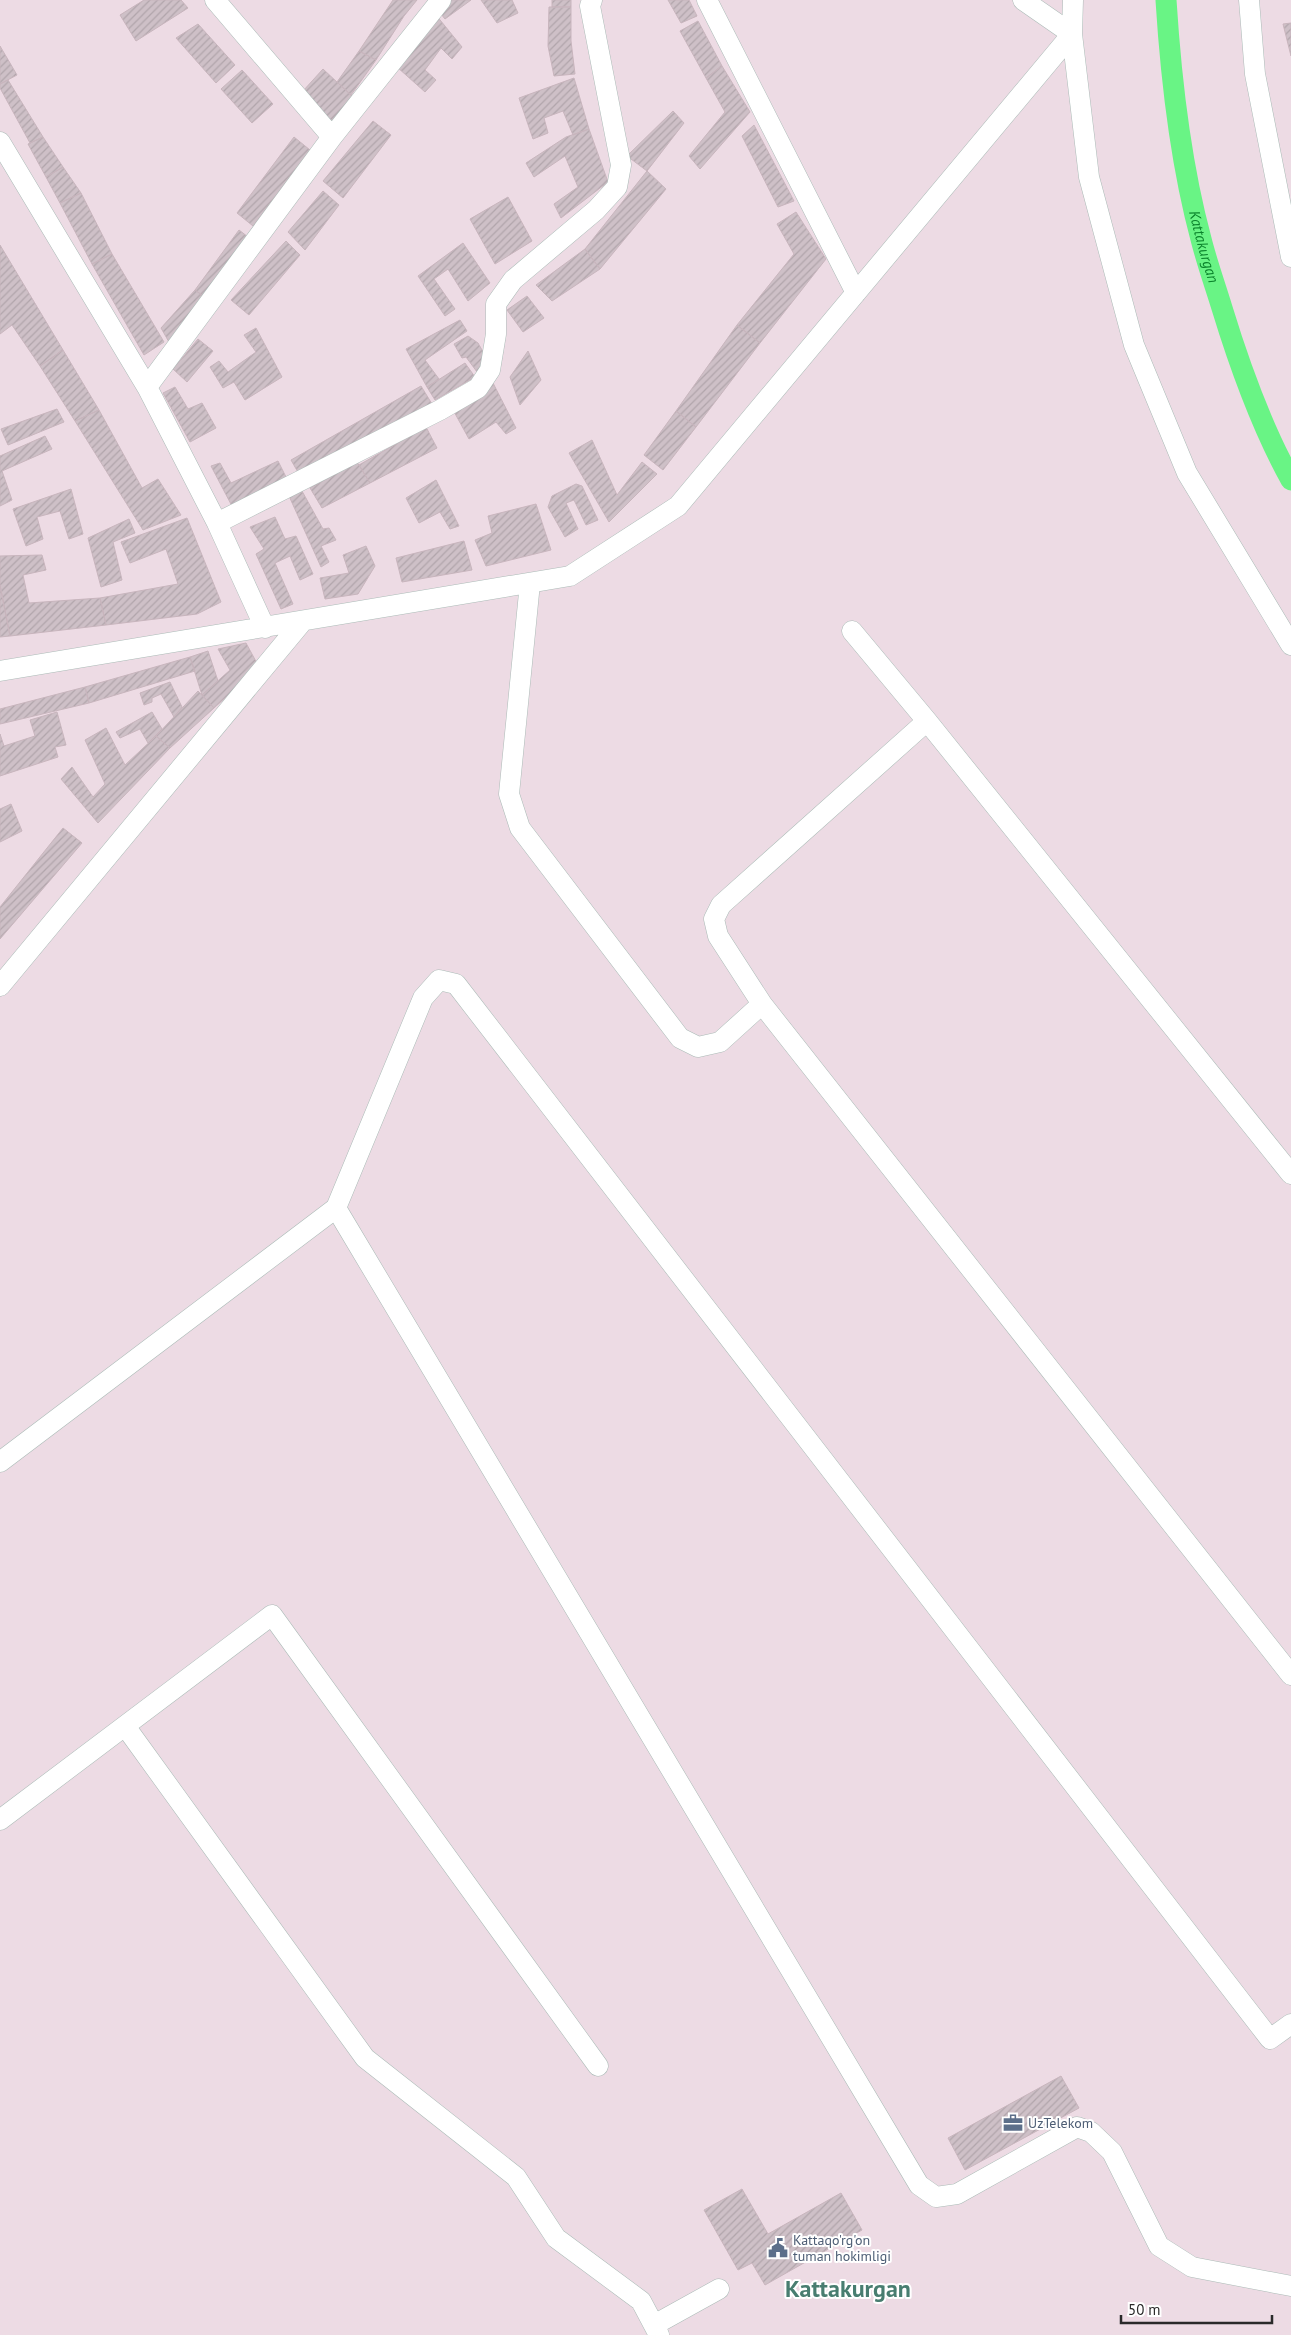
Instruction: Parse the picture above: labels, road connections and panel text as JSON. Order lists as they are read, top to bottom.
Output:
{
  "districts": ["Kattakurgan"],
  "water": ["Kattakurgan"],
  "places": {
    "office": ["UzTelekom"],
    "public building": ["Kattaqo'rg'on tuman hokimligi"]
  },
  "scale_bar": "50 m"
}
